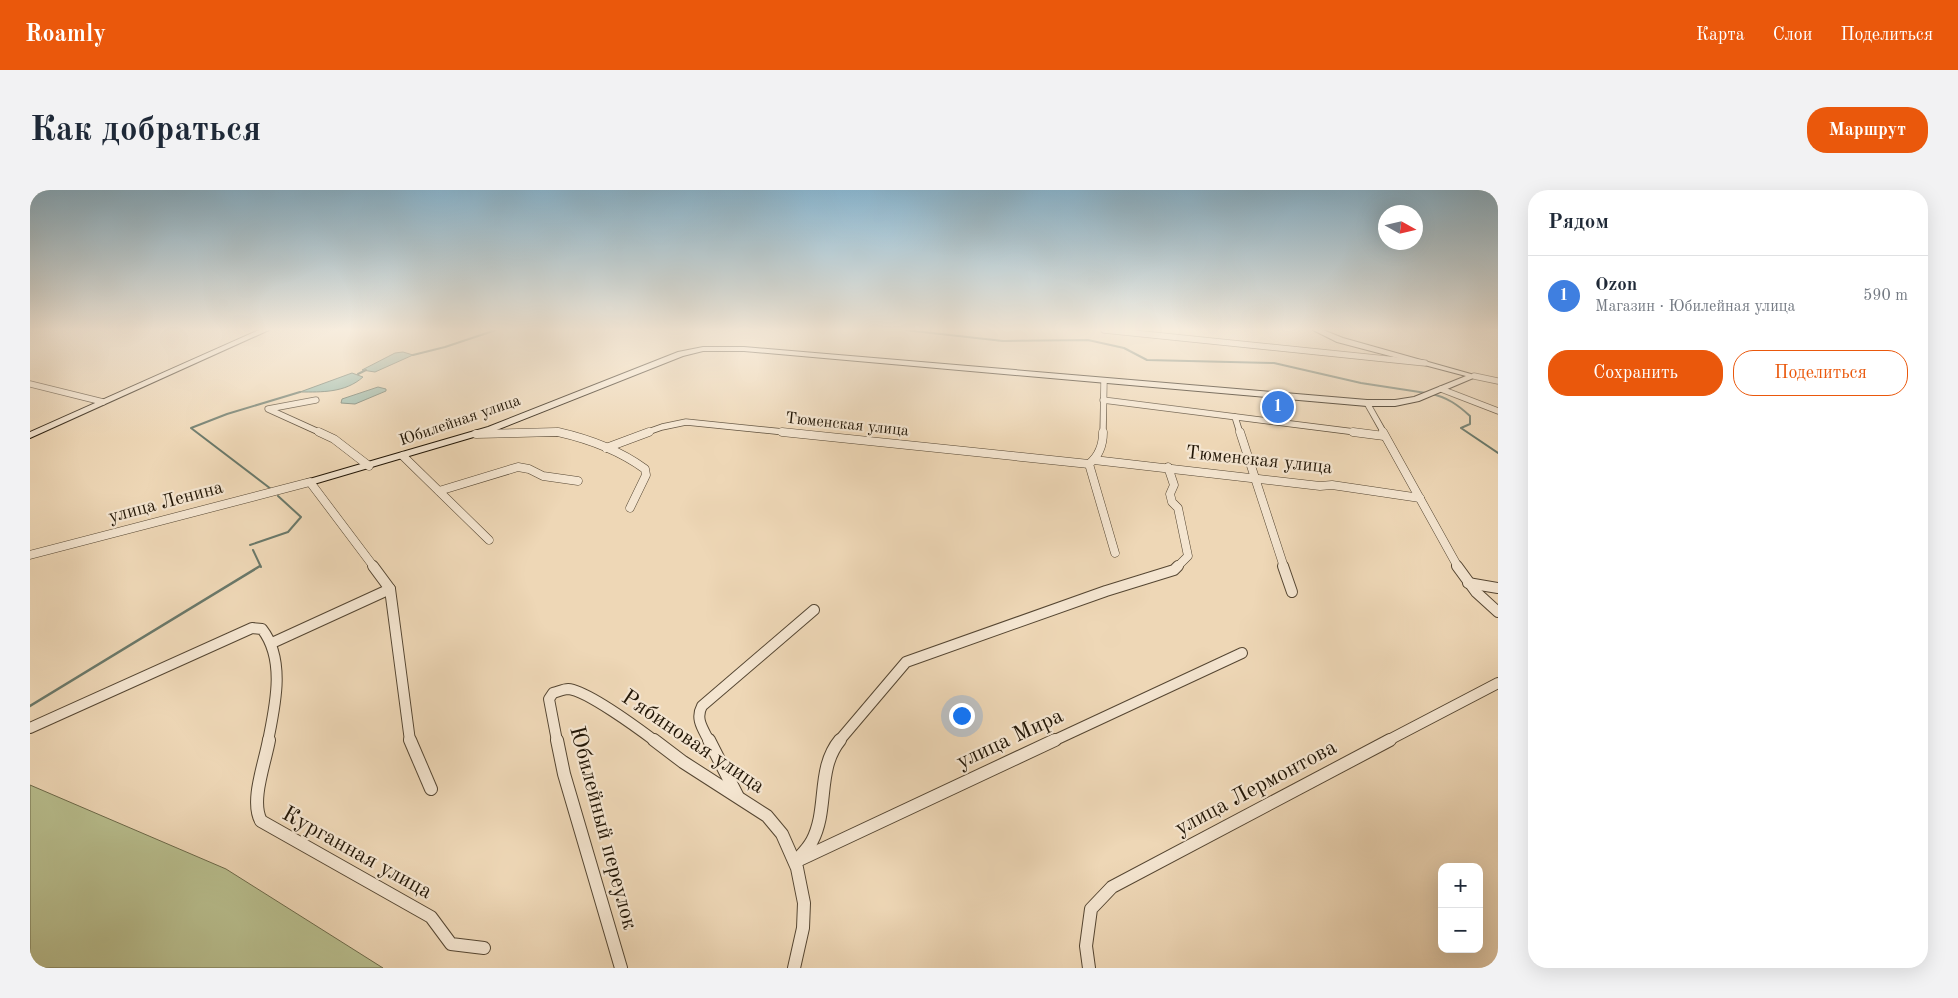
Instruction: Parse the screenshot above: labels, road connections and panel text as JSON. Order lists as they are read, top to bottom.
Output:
{
  "streets": {
    "street": [
      "Юбилейная улица",
      "Тюменская улица",
      "улица Ленина",
      "улица Мира",
      "Рябиновая улица",
      "улица Лермонтова",
      "Юбилейный переулок",
      "Курганная улица"
    ]
  },
  "crossings": [
    ["Юбилейная улица", "улица Ленина"],
    ["улица Мира", "Рябиновая улица"],
    ["Рябиновая улица", "Юбилейный переулок"]
  ],
  "north": "right",
  "page": {
    "header": "Roamly",
    "nav": ["Карта", "Слои", "Поделиться"],
    "buttons": [
      "Маршрут",
      ["Сохранить", "Поделиться"]
    ],
    "title": "Как добраться",
    "heading": "Рядом",
    "list": [
      {
        "mark": "1",
        "name": "Ozon",
        "note": "Магазин · Юбилейная улица",
        "value": "590 m"
      }
    ],
    "pins": "1",
    "map_buttons": ["+", "−"]
  }
}
